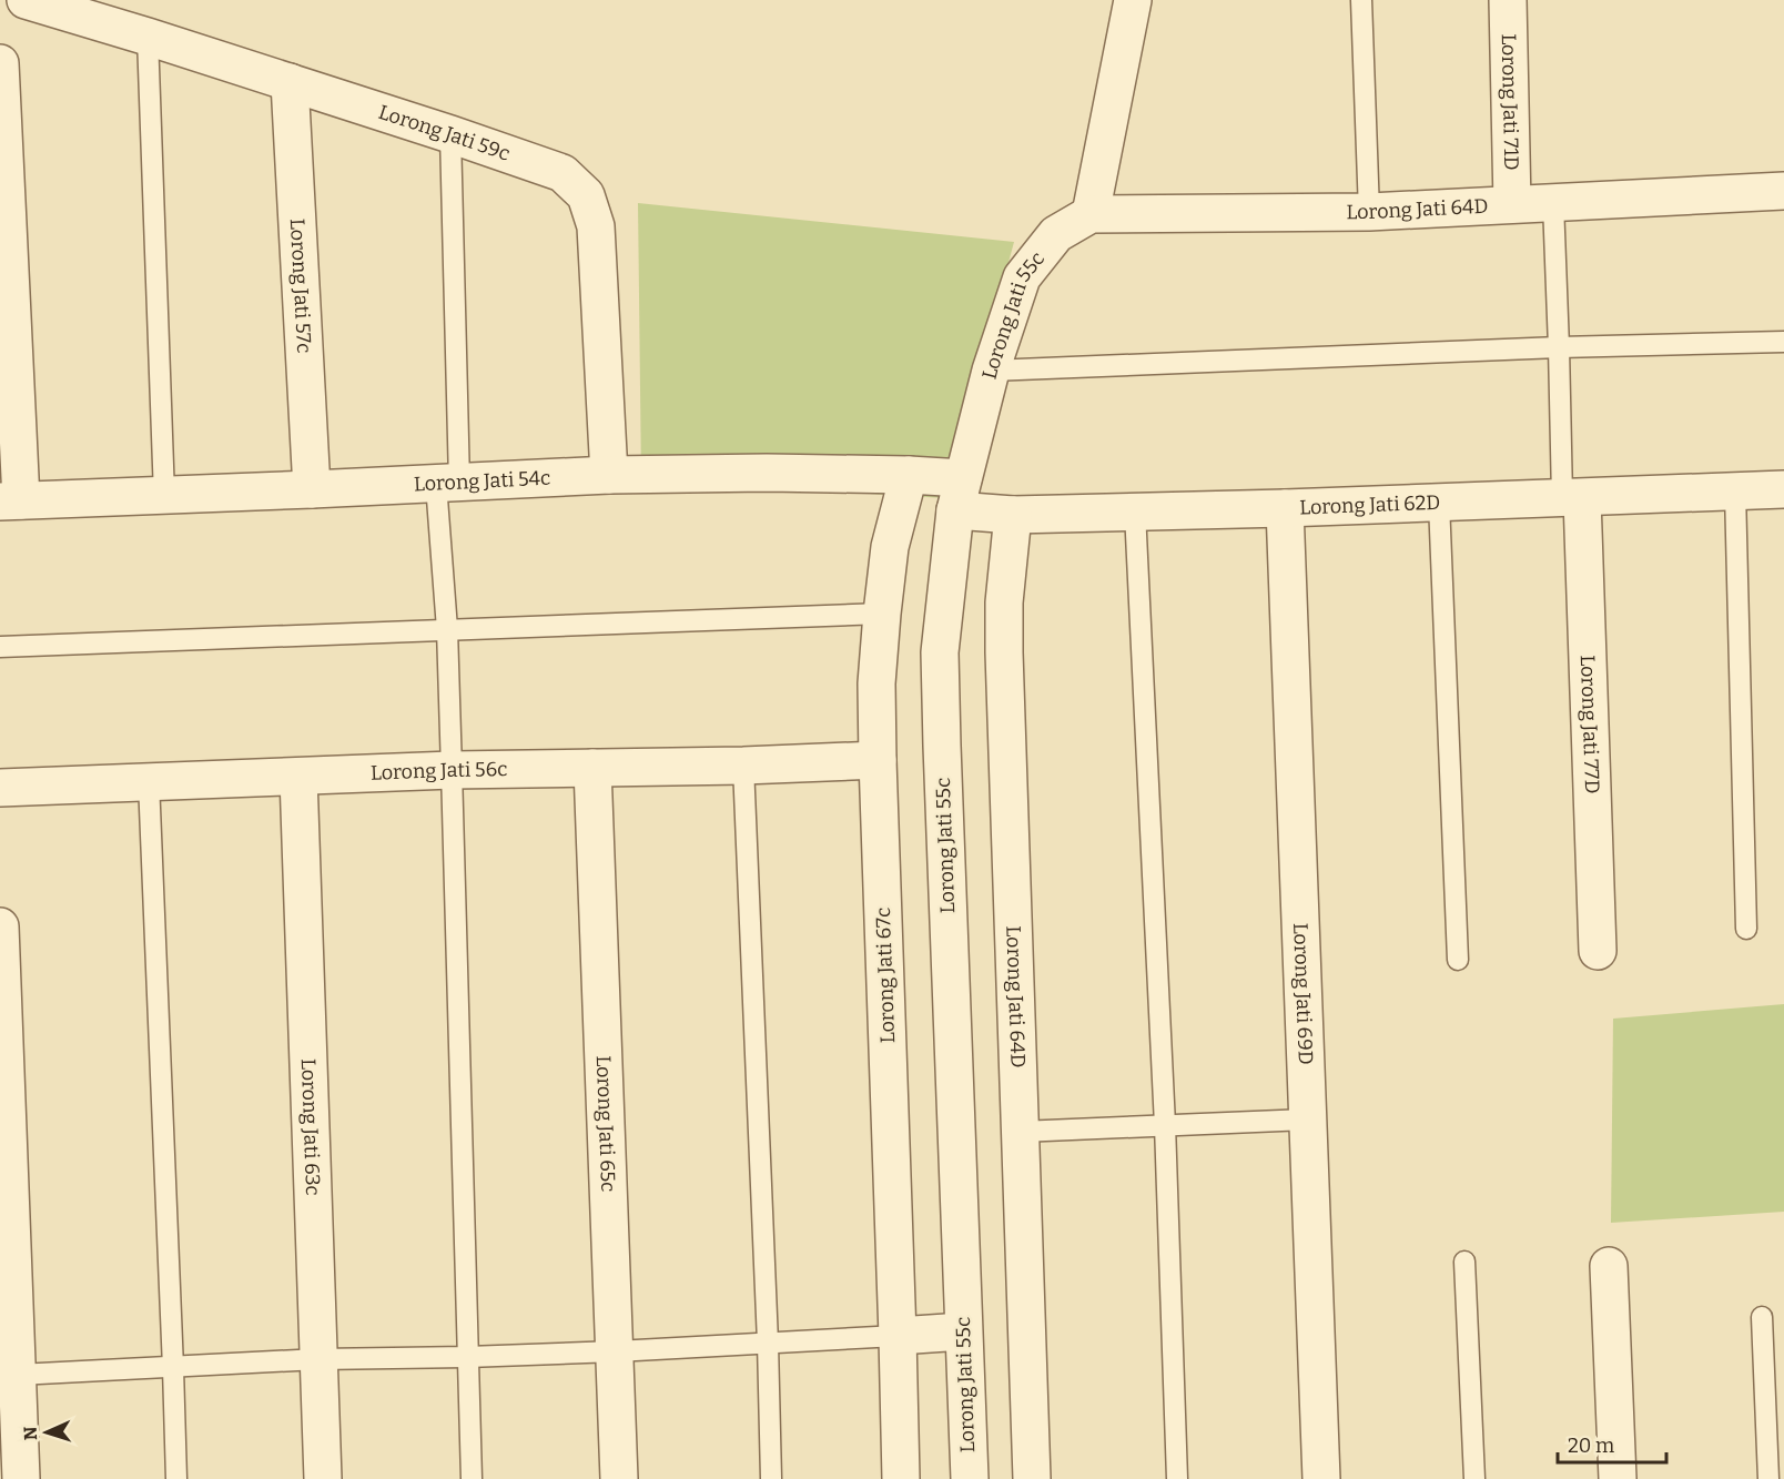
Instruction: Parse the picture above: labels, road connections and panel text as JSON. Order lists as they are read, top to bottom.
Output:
{
  "streets": {
    "street": [
      "Lorong Jati 71D",
      "Lorong Jati 59c",
      "Lorong Jati 64D",
      "Lorong Jati 57c",
      "Lorong Jati 55c",
      "Lorong Jati 54c",
      "Lorong Jati 62D",
      "Lorong Jati 77D",
      "Lorong Jati 56c",
      "Lorong Jati 67c",
      "Lorong Jati 69D",
      "Lorong Jati 65c",
      "Lorong Jati 63c"
    ]
  },
  "crossings": [
    ["Lorong Jati 71D", "Lorong Jati 64D"],
    ["Lorong Jati 59c", "Lorong Jati 57c"],
    ["Lorong Jati 59c", "Lorong Jati 54c"],
    ["Lorong Jati 64D", "Lorong Jati 55c"],
    ["Lorong Jati 64D", "Lorong Jati 62D"],
    ["Lorong Jati 57c", "Lorong Jati 54c"],
    ["Lorong Jati 55c", "Lorong Jati 54c"],
    ["Lorong Jati 55c", "Lorong Jati 62D"],
    ["Lorong Jati 54c", "Lorong Jati 62D"],
    ["Lorong Jati 54c", "Lorong Jati 67c"],
    ["Lorong Jati 62D", "Lorong Jati 77D"],
    ["Lorong Jati 62D", "Lorong Jati 69D"],
    ["Lorong Jati 56c", "Lorong Jati 67c"],
    ["Lorong Jati 56c", "Lorong Jati 65c"],
    ["Lorong Jati 56c", "Lorong Jati 63c"]
  ],
  "scale_bar": "20 m",
  "north": "left"
}
